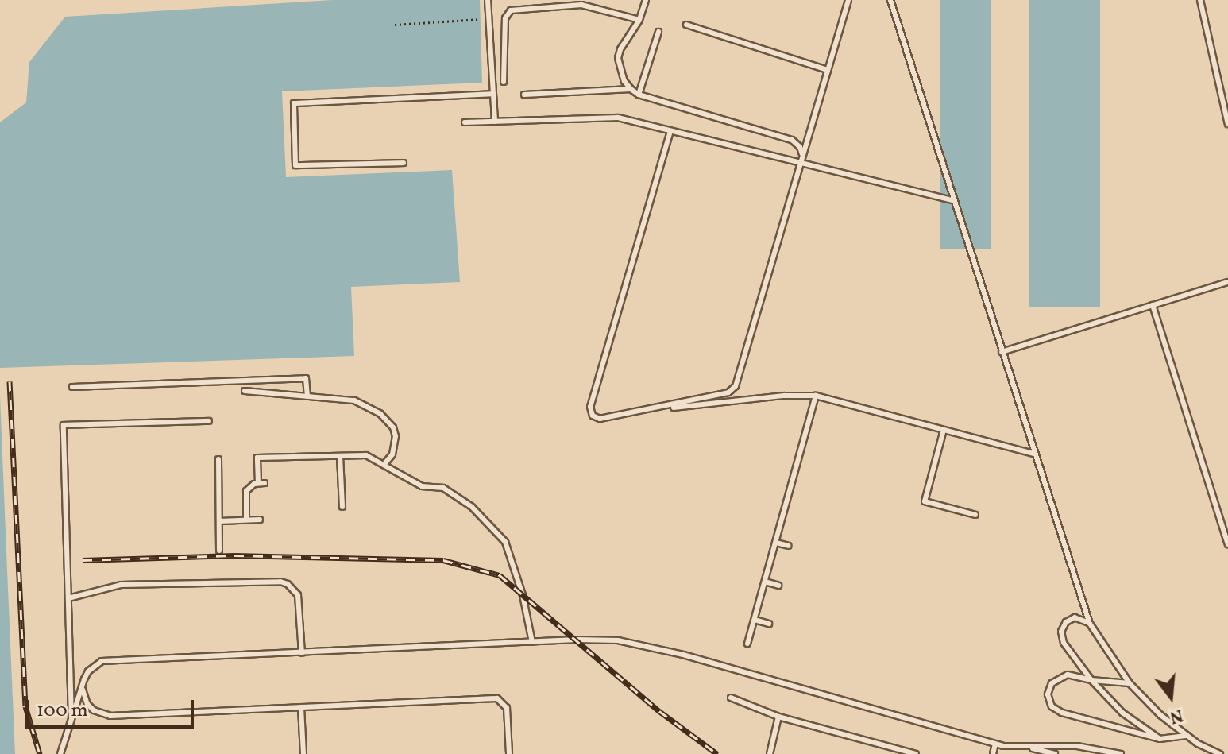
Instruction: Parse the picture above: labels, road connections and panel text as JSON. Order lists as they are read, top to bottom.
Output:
{
  "scale_bar": "100 m",
  "north": "bottom"
}
